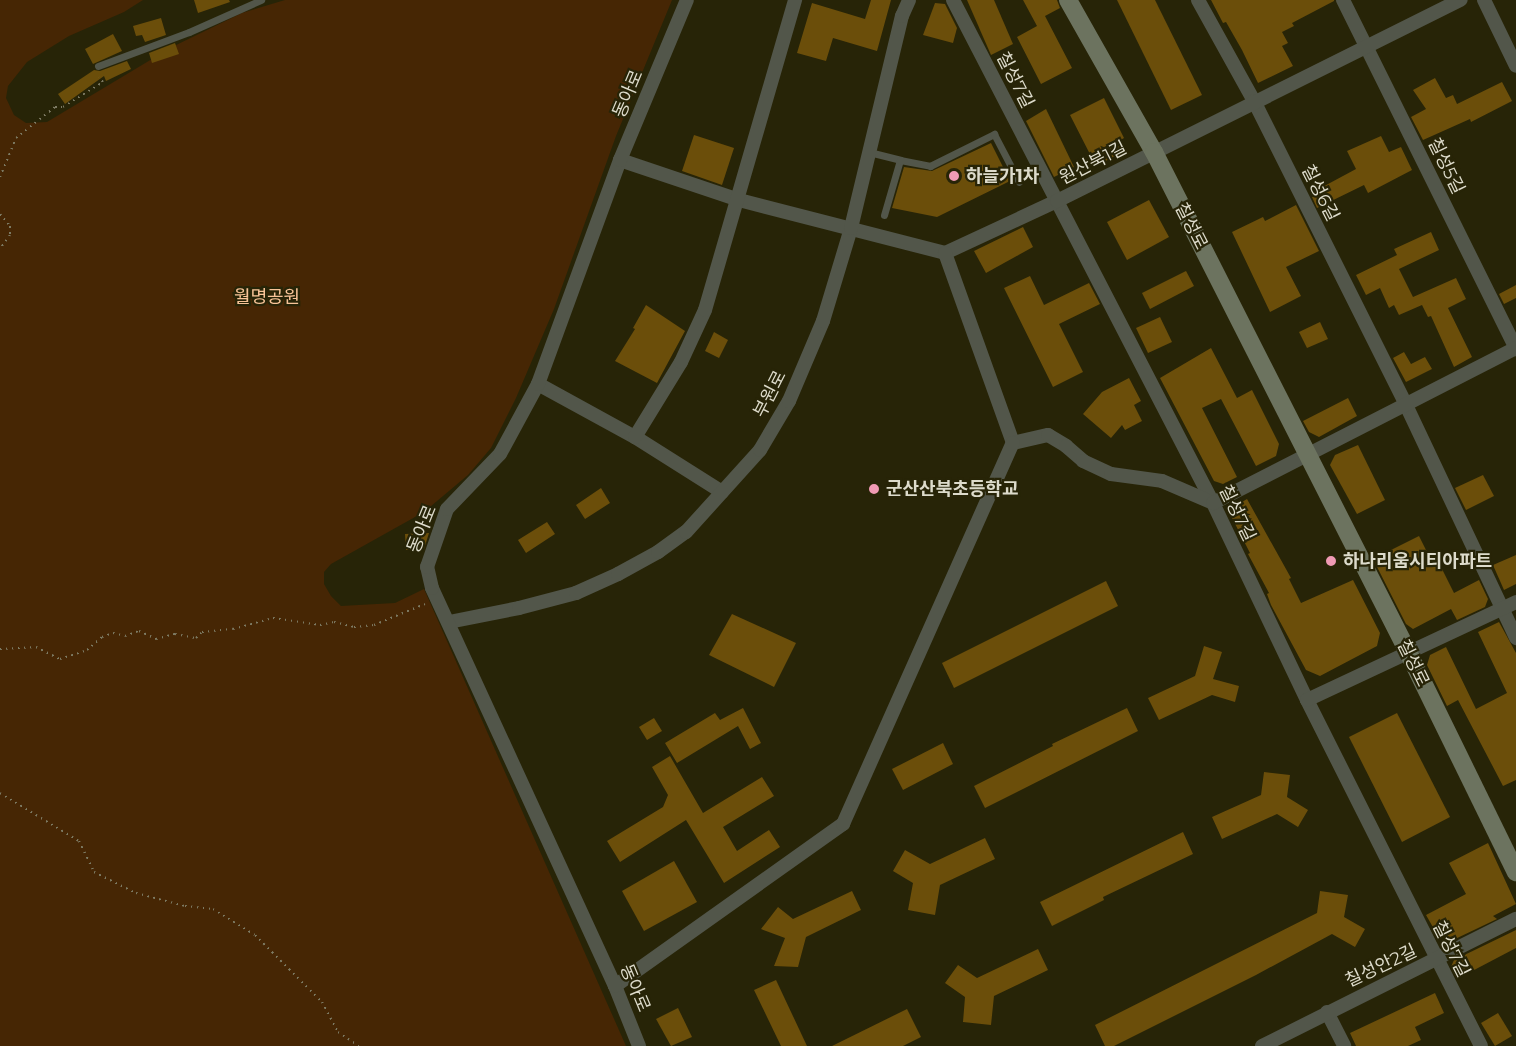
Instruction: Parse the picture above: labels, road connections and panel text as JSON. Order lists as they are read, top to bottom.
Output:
{
  "streets": {
    "street": [
      "칠성7길",
      "동아로",
      "원산북1길",
      "칠성5길",
      "칠성6길",
      "칠성로",
      "부원로",
      "칠성안2길"
    ]
  },
  "crossings": [
    ["칠성7길", "원산북1길"],
    ["칠성7길", "칠성안2길"],
    ["동아로", "부원로"],
    ["원산북1길", "칠성5길"],
    ["원산북1길", "칠성6길"],
    ["원산북1길", "칠성로"],
    ["칠성5길", "칠성6길"]
  ],
  "parks": ["월명공원"],
  "places": ["하늘가1차", "군산산북초등학교", "하나리움시티아파트"]
}
